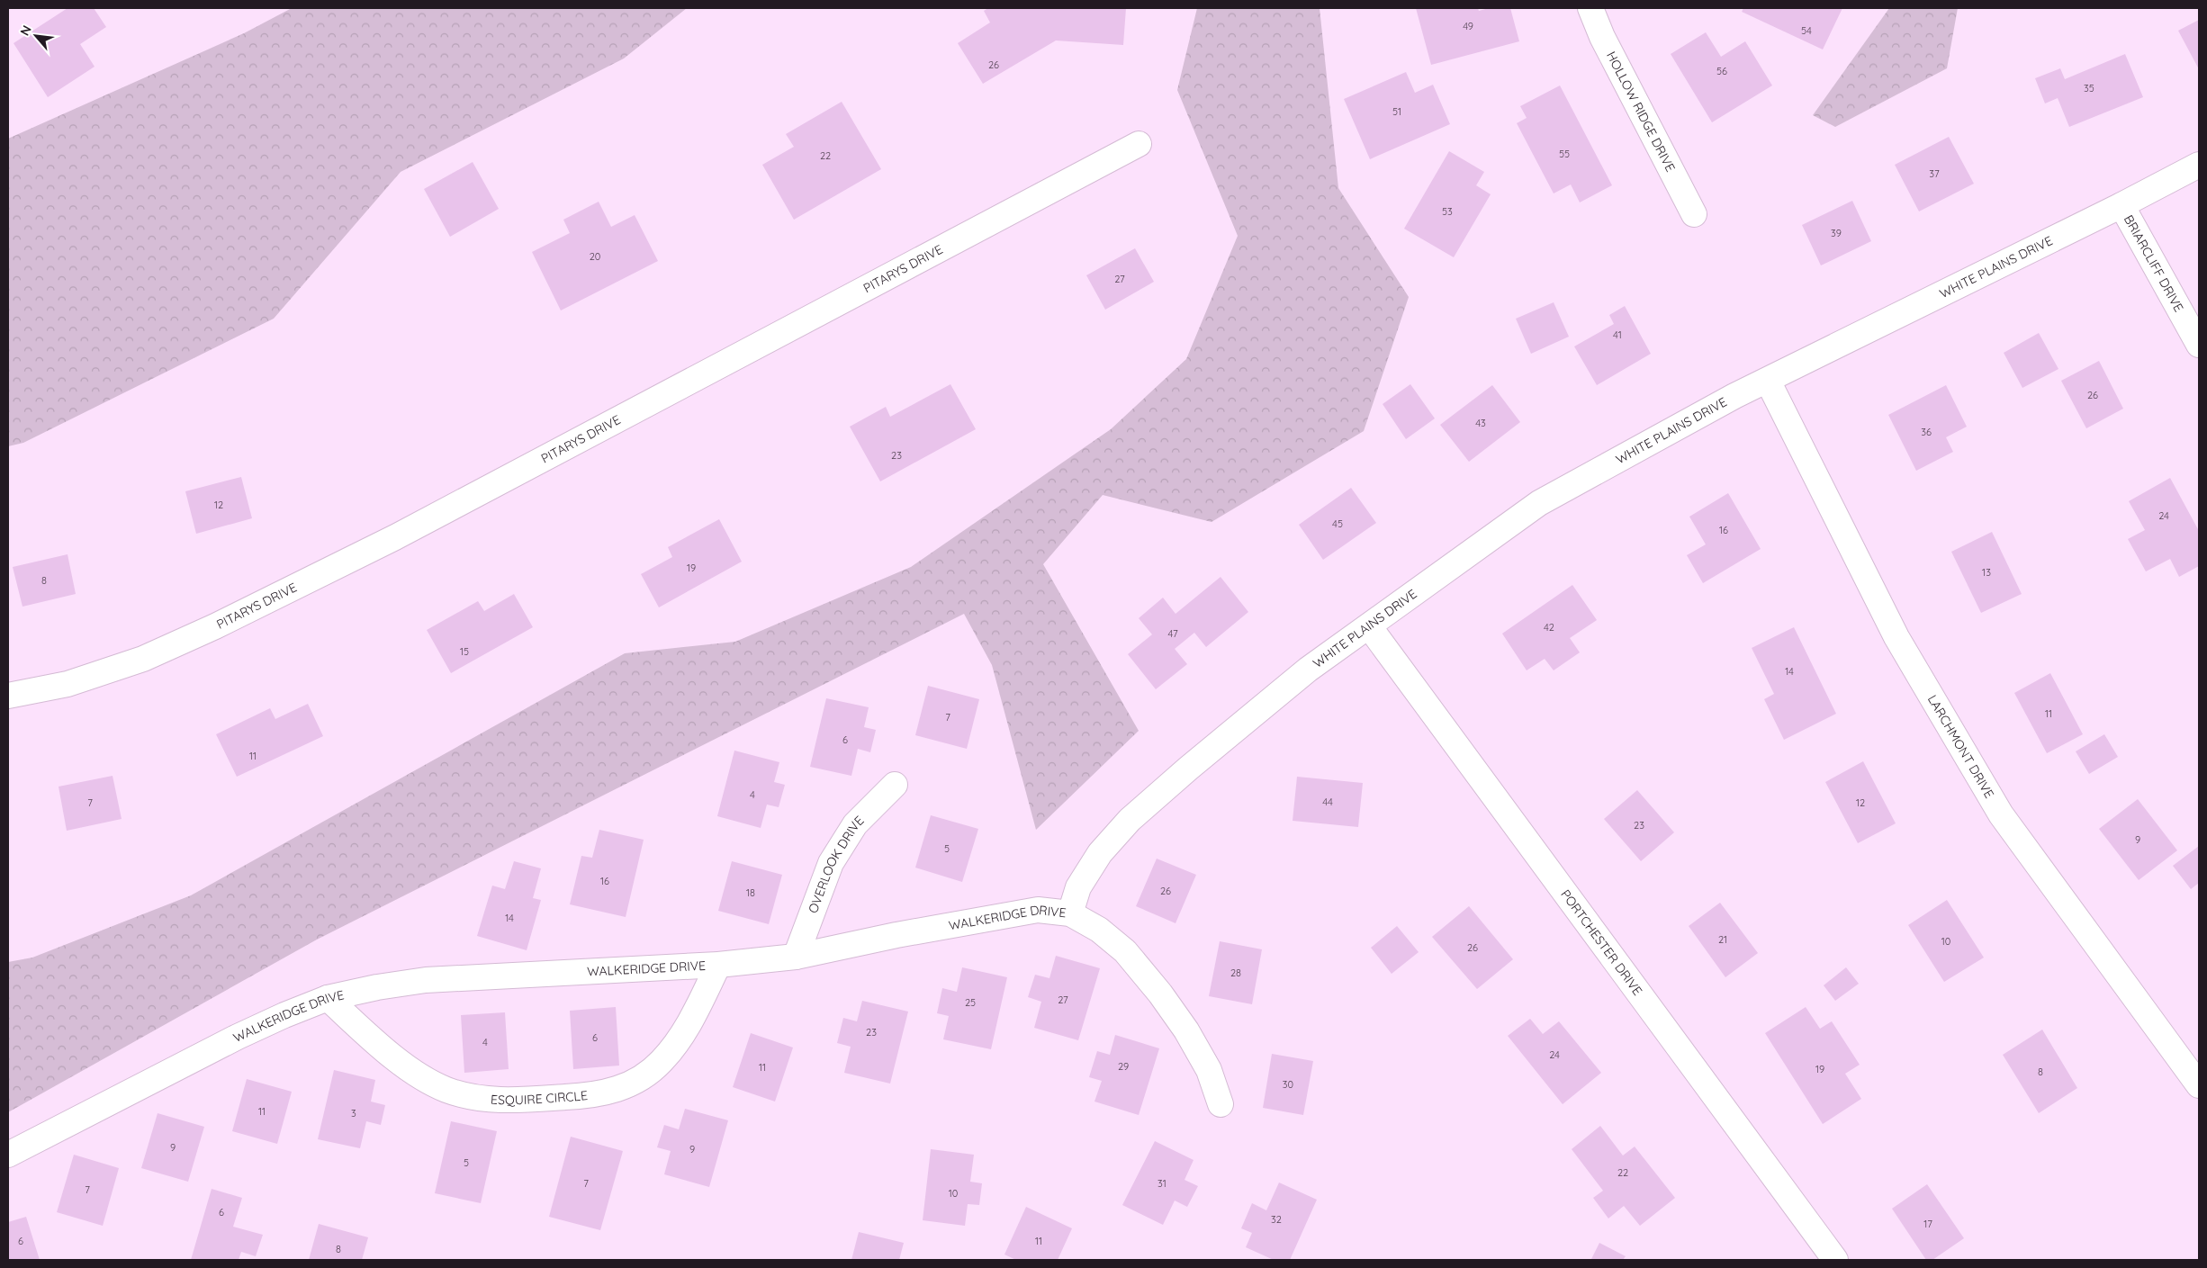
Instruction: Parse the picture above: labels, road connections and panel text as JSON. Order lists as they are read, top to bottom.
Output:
{
  "streets": {
    "street": [
      "HOLLOW RIDGE DRIVE",
      "BRIARCLIFF DRIVE",
      "WHITE PLAINS DRIVE",
      "PITARYS DRIVE",
      "LARCHMONT DRIVE",
      "OVERLOOK DRIVE",
      "WALKERIDGE DRIVE",
      "PORTCHESTER DRIVE",
      "ESQUIRE CIRCLE"
    ]
  },
  "crossings": [
    ["BRIARCLIFF DRIVE", "WHITE PLAINS DRIVE"],
    ["WHITE PLAINS DRIVE", "LARCHMONT DRIVE"],
    ["WHITE PLAINS DRIVE", "WALKERIDGE DRIVE"],
    ["WHITE PLAINS DRIVE", "PORTCHESTER DRIVE"],
    ["OVERLOOK DRIVE", "WALKERIDGE DRIVE"],
    ["WALKERIDGE DRIVE", "ESQUIRE CIRCLE"]
  ],
  "house_numbers": [
    "49",
    "54",
    "26",
    "56",
    "35",
    "51",
    "55",
    "22",
    "37",
    "53",
    "39",
    "20",
    "27",
    "41",
    "26",
    "43",
    "36",
    "23",
    "12",
    "24",
    "45",
    "16",
    "19",
    "13",
    "8",
    "42",
    "47",
    "15",
    "14",
    "11",
    "7",
    "6",
    "11",
    "4",
    "44",
    "7",
    "12",
    "23",
    "9",
    "5",
    "16",
    "26",
    "18",
    "14",
    "21",
    "10",
    "26",
    "28",
    "27",
    "25",
    "23",
    "6",
    "4",
    "24",
    "29",
    "11",
    "19",
    "8",
    "30",
    "11",
    "3",
    "9",
    "9",
    "5",
    "22",
    "7",
    "31",
    "7",
    "10",
    "6",
    "32",
    "17",
    "6",
    "11",
    "8"
  ],
  "north": "top left"
}
